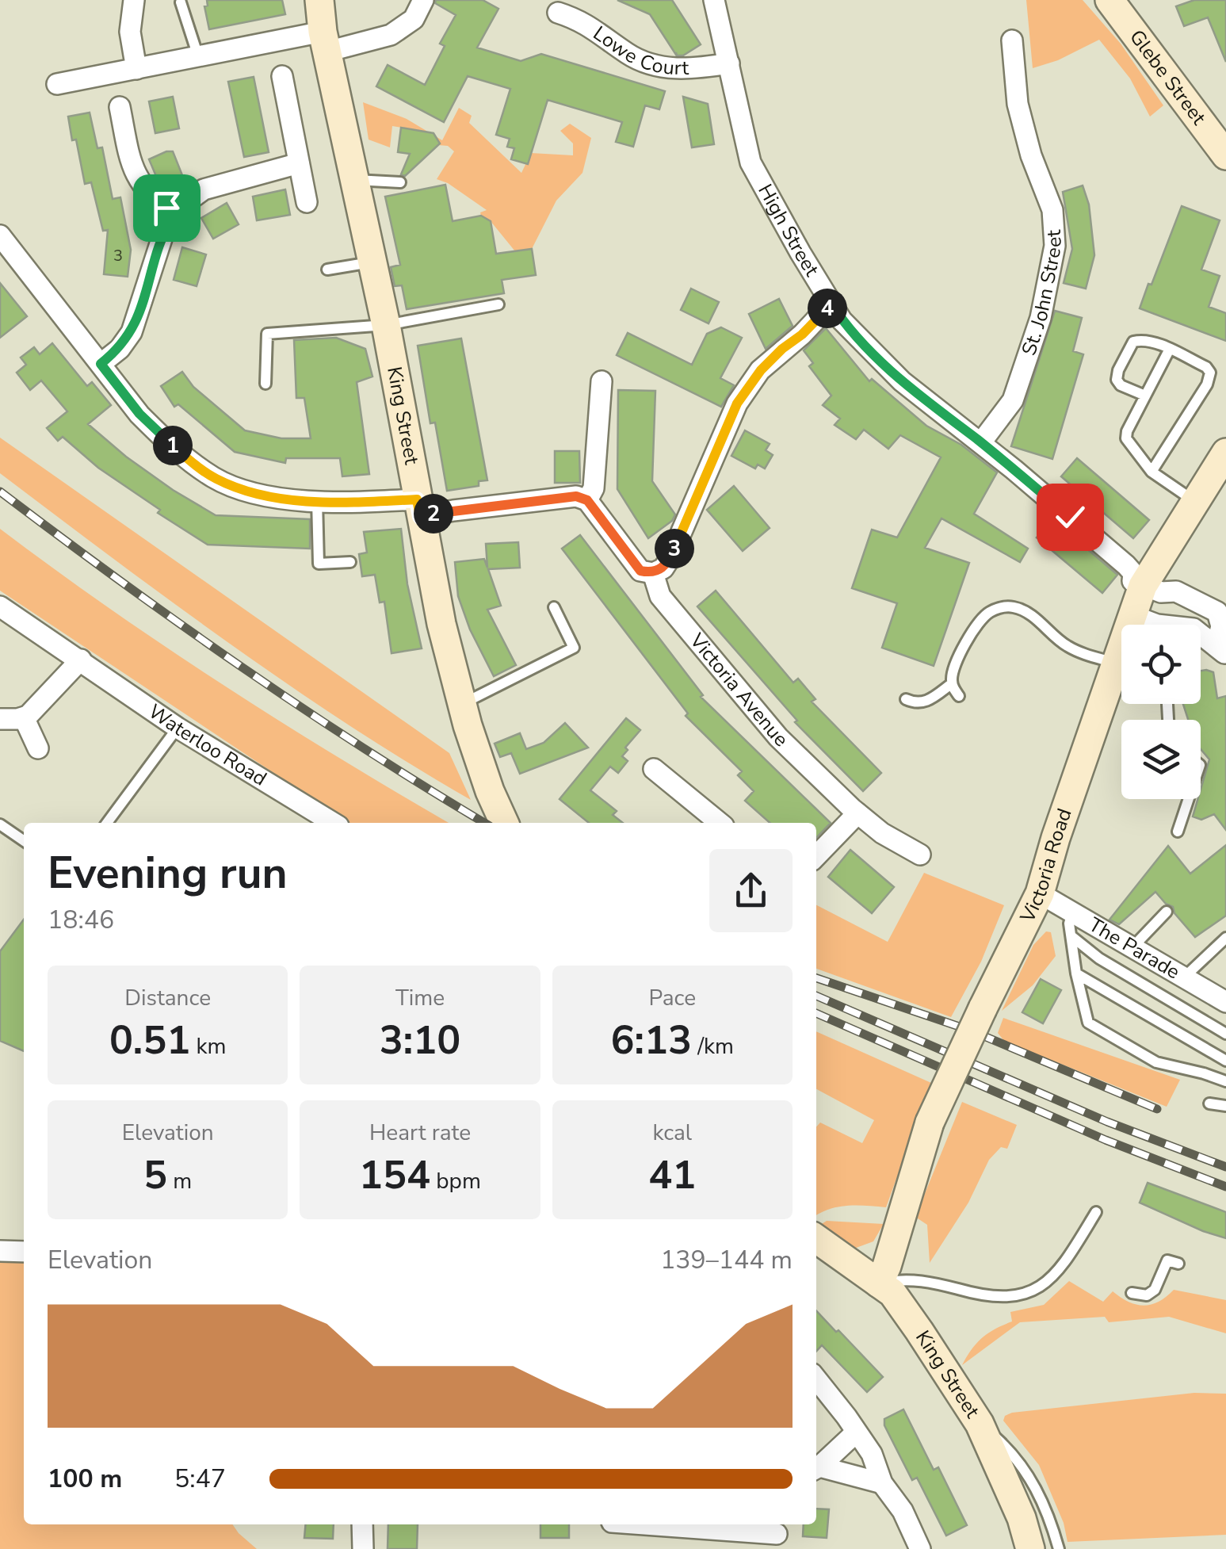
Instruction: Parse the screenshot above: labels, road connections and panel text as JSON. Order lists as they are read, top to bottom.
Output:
{
  "streets": {
    "street": [
      "Lowe Court",
      "Glebe Street",
      "High Street",
      "St. John Street",
      "King Street",
      "Victoria Avenue",
      "Waterloo Road",
      "Victoria Road",
      "The Parade"
    ]
  },
  "crossings": [
    ["Lowe Court", "High Street"],
    ["High Street", "St. John Street"],
    ["High Street", "Victoria Road"],
    ["King Street", "Victoria Road"],
    ["Victoria Road", "The Parade"]
  ],
  "house_numbers": ["3"],
  "page": {
    "pins": [
      "4",
      "1",
      "2",
      "3"
    ],
    "heading": ["Evening run", "18:46"],
    "stats": [
      ["Distance", "0.51 km"],
      ["Time", "3:10"],
      ["Pace", "6:13 /km"],
      ["Elevation", "5 m"],
      ["Heart rate", "154 bpm"],
      ["kcal", "41"]
    ],
    "chart": ["Elevation", "139–144 m"],
    "list": [
      {
        "name": "100 m",
        "note": "5:47"
      }
    ]
  }
}
